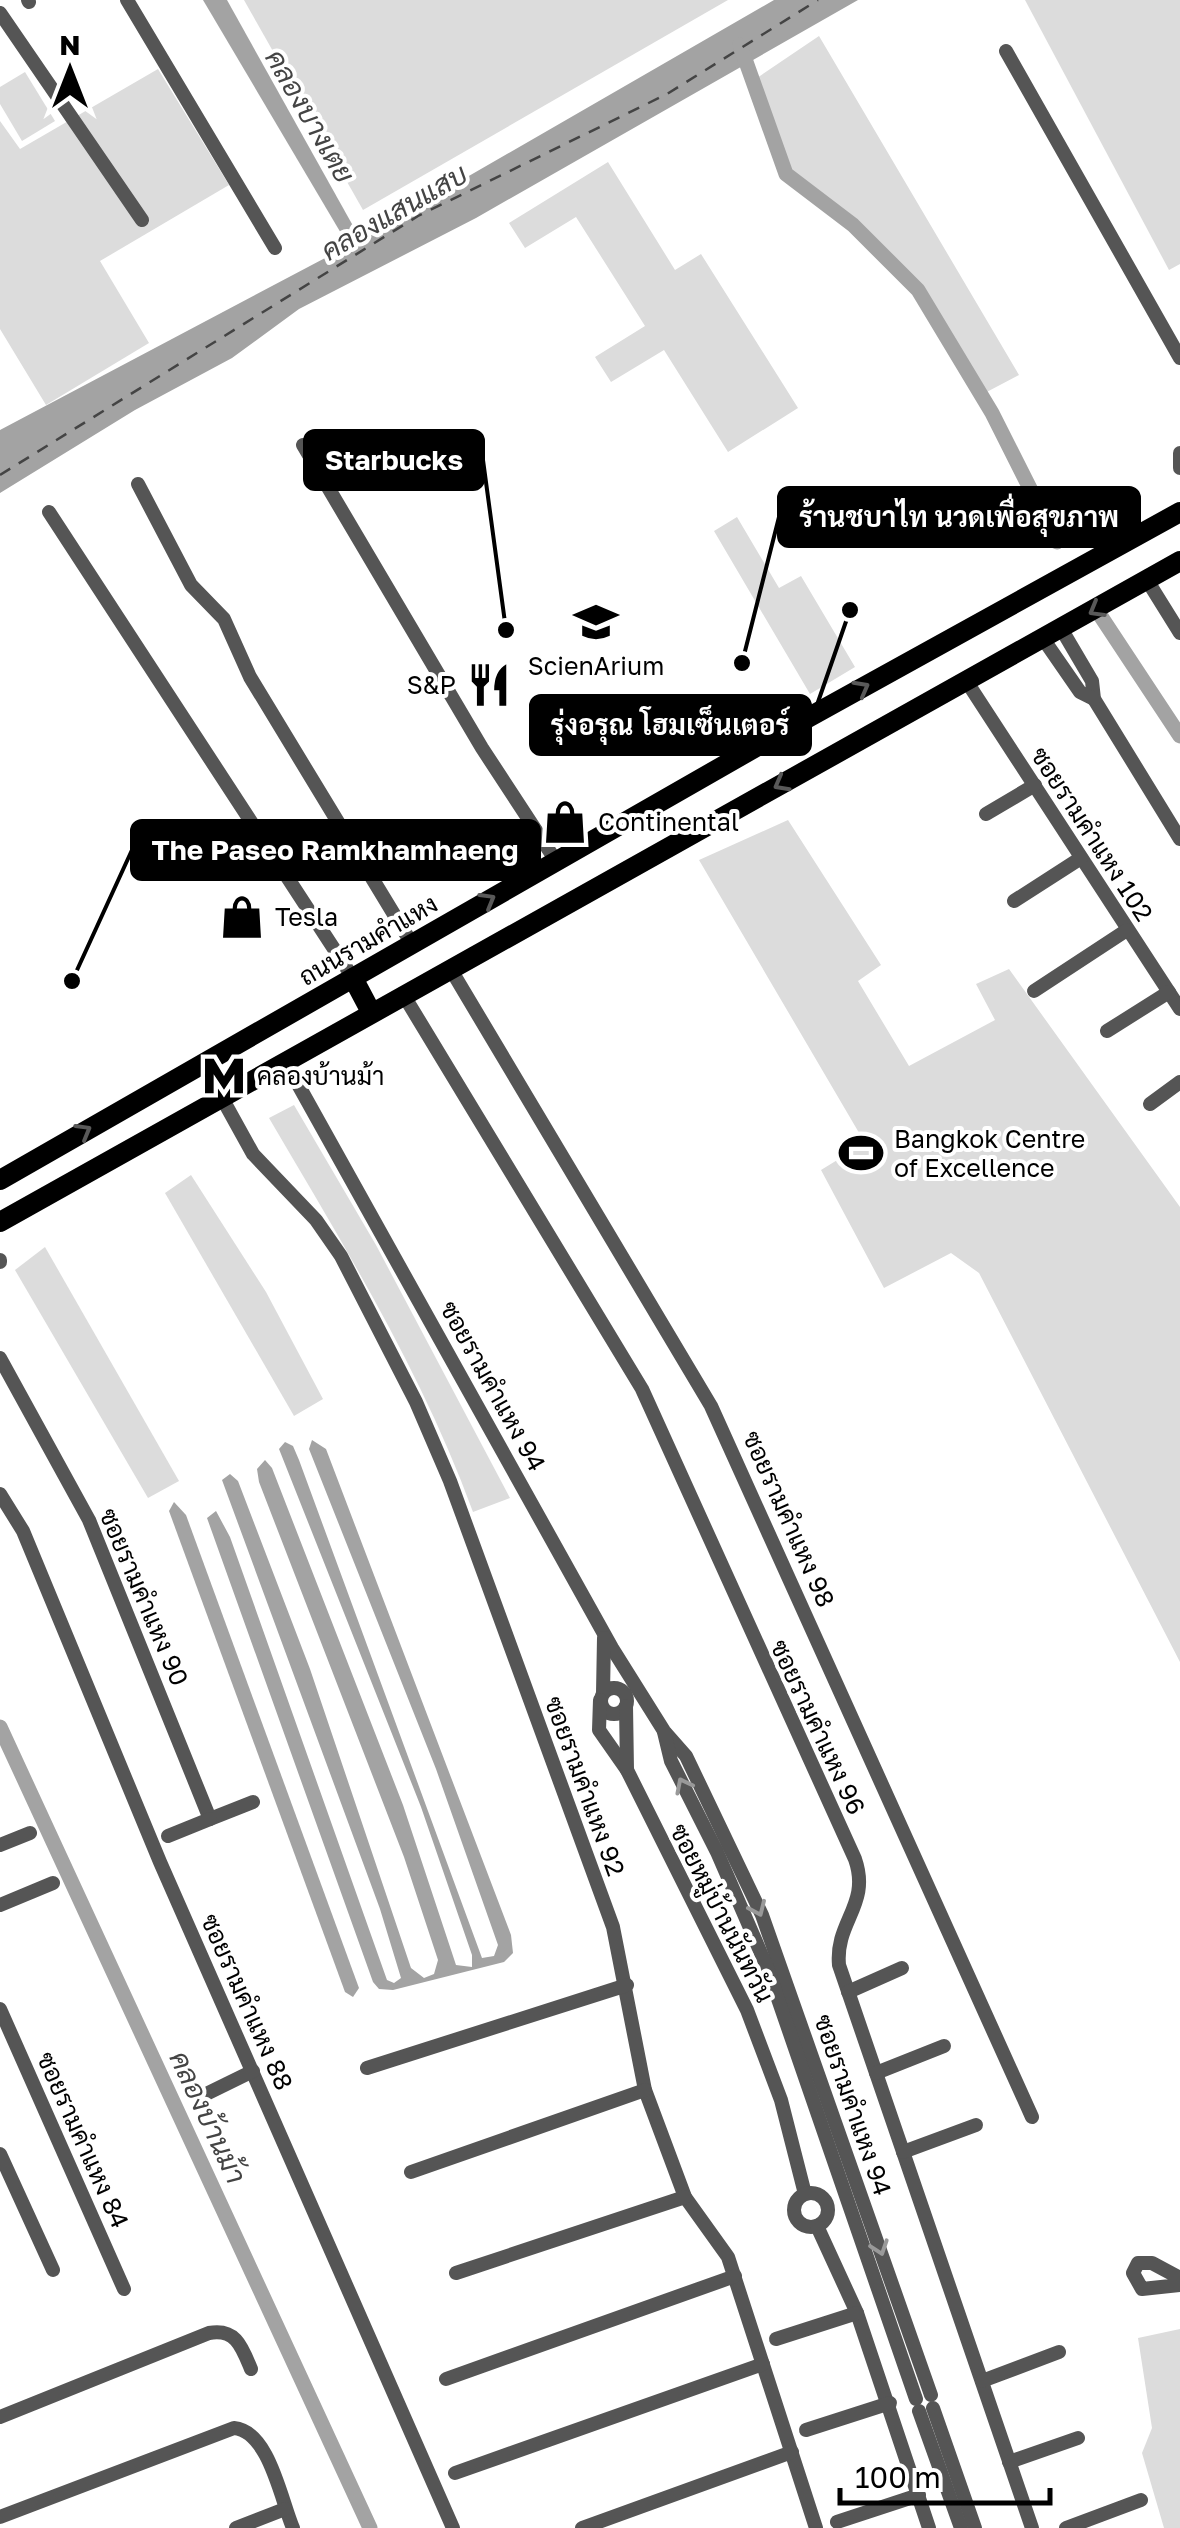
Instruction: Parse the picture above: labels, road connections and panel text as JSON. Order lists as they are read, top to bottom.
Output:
{
  "streets": {
    "main road": ["ถนนรามคำแหง"],
    "street": [
      "ซอยรามคําแหง 102",
      "ซอยรามคําแหง 94",
      "ซอยรามคําแหง 98",
      "ซอยรามคำแหง 90",
      "ซอยรามคําแหง 96",
      "ซอยรามคําแหง 92",
      "ซอยหมู่บ้านนันทวัน",
      "ซอยรามคำแหง 88",
      "ซอยรามคำแหง 84"
    ]
  },
  "crossings": [
    ["ซอยรามคําแหง 94", "ซอยหมู่บ้านนันทวัน"]
  ],
  "water": ["คลองบางเตย", "คลองแสนแสบ", "คลองบ้านม้า"],
  "places": {
    "other": [
      "รุ่งอรุณ โฮมเซ็นเตอร์",
      "Starbucks",
      "ร้านชบาไท นวดเพื่อสุขภาพ",
      "The Paseo Ramkhamhaeng"
    ],
    "school or university": ["ScienArium"],
    "restaurant": ["S&P"],
    "shop": ["Continental", "Tesla"],
    "metro station": ["คลองบ้านม้า"],
    "sports": ["Bangkok Centre of Excellence"]
  },
  "scale_bar": "100 m",
  "north": "top"
}
